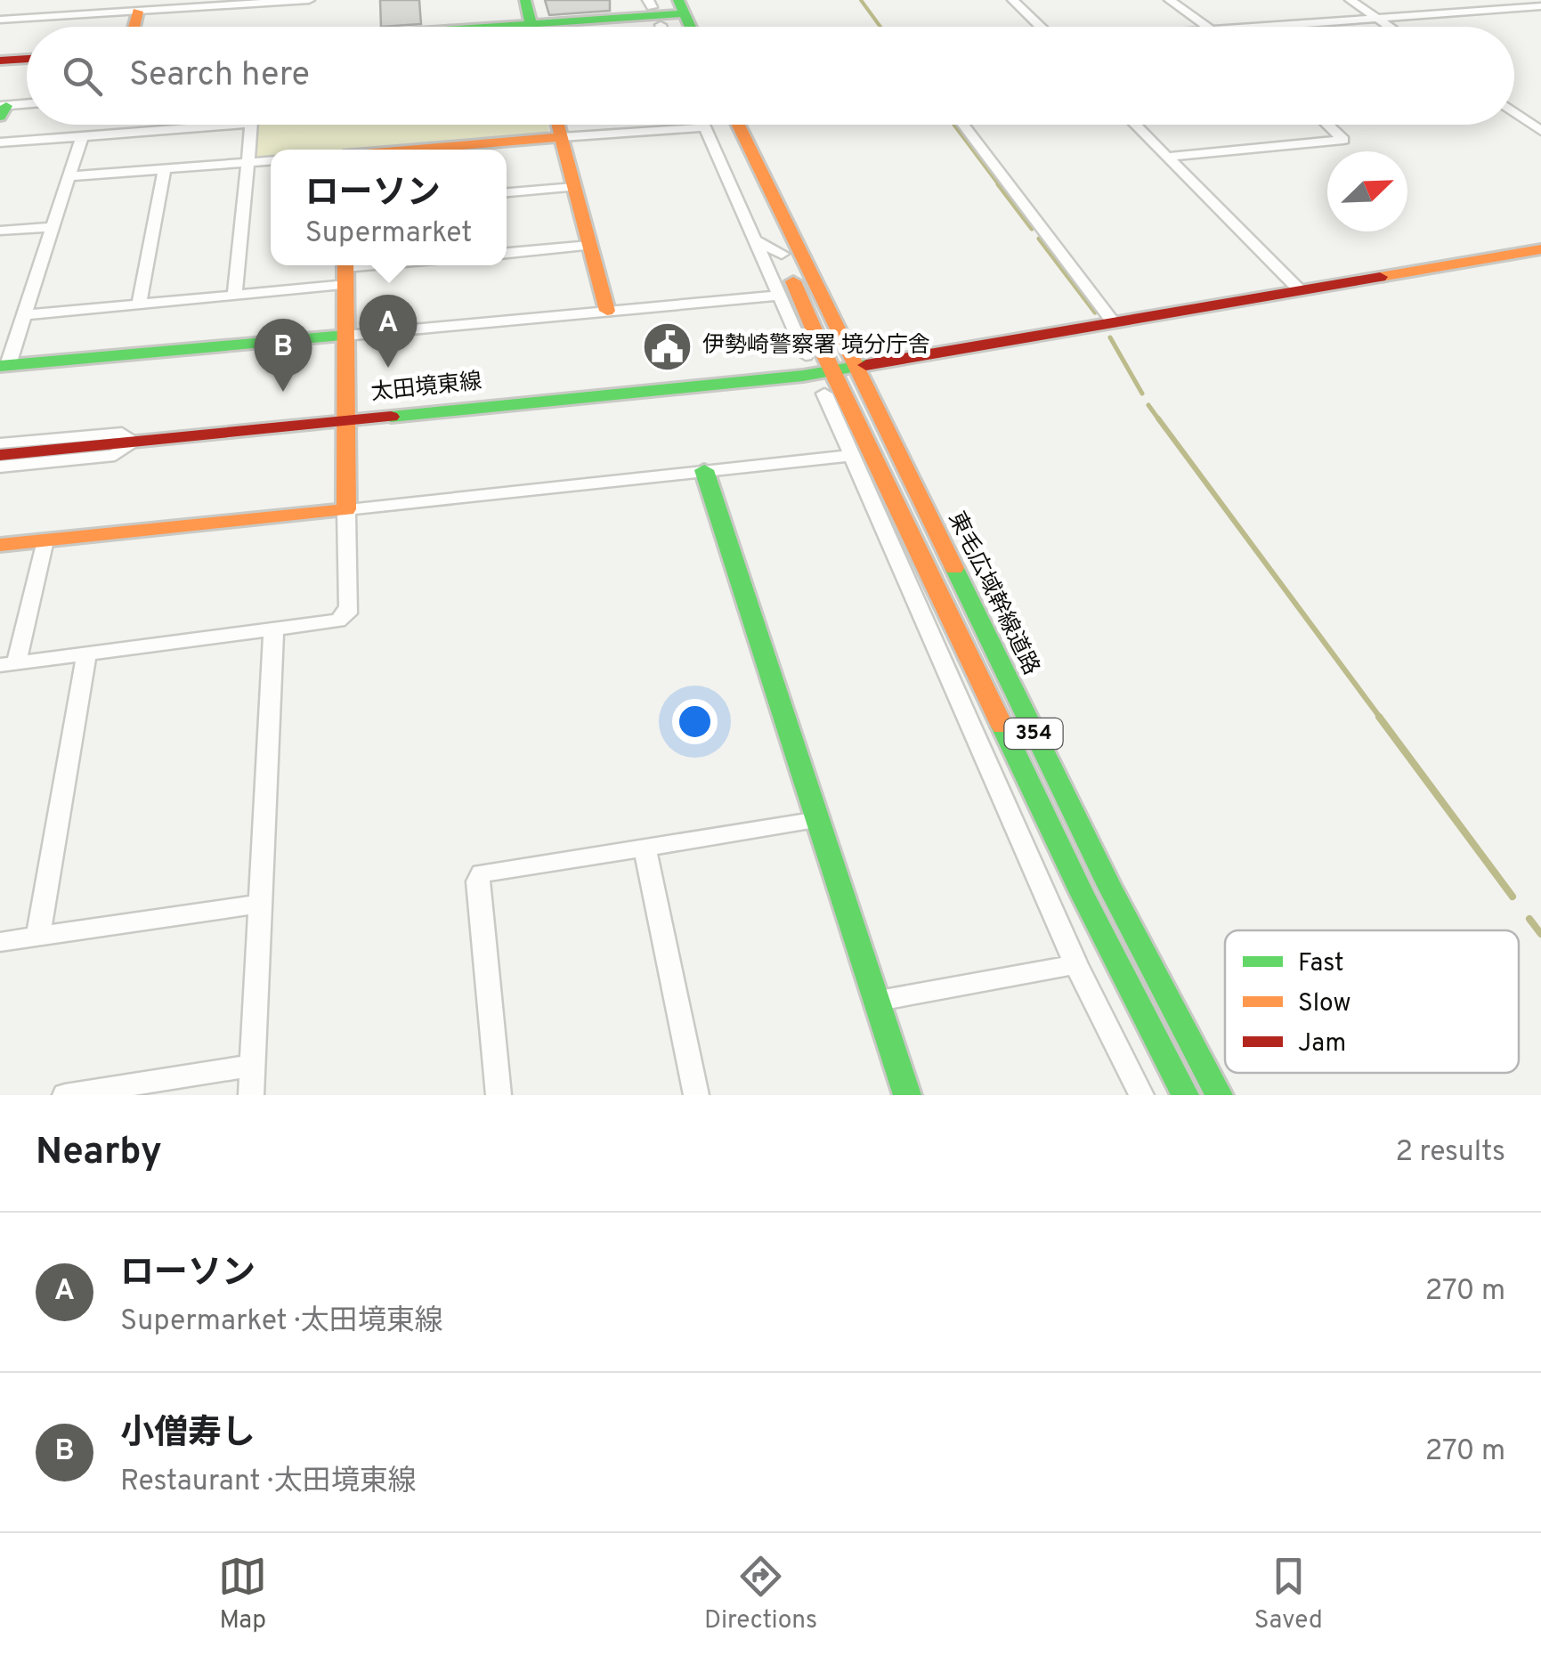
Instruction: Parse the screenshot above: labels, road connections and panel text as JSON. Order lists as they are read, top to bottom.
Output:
{
  "streets": {
    "main road": ["太田境東線", "東毛広域幹線道路", "354"]
  },
  "crossings": [
    ["太田境東線", "東毛広域幹線道路"],
    ["太田境東線", "354"]
  ],
  "places": {
    "public building": ["伊勢崎警察署 境分庁舎"]
  },
  "legend": ["Fast", "Slow", "Jam"],
  "north": "top right",
  "page": {
    "search": "Search here",
    "popup": ["ローソン", "Supermarket"],
    "pins": ["A", "B"],
    "heading": ["Nearby", "2 results"],
    "list": [
      {
        "mark": "A",
        "name": "ローソン",
        "note": "Supermarket · 太田境東線",
        "value": "270 m"
      },
      {
        "mark": "B",
        "name": "小僧寿し",
        "note": "Restaurant · 太田境東線",
        "value": "270 m"
      }
    ],
    "nav": ["Map", "Directions", "Saved"]
  }
}
